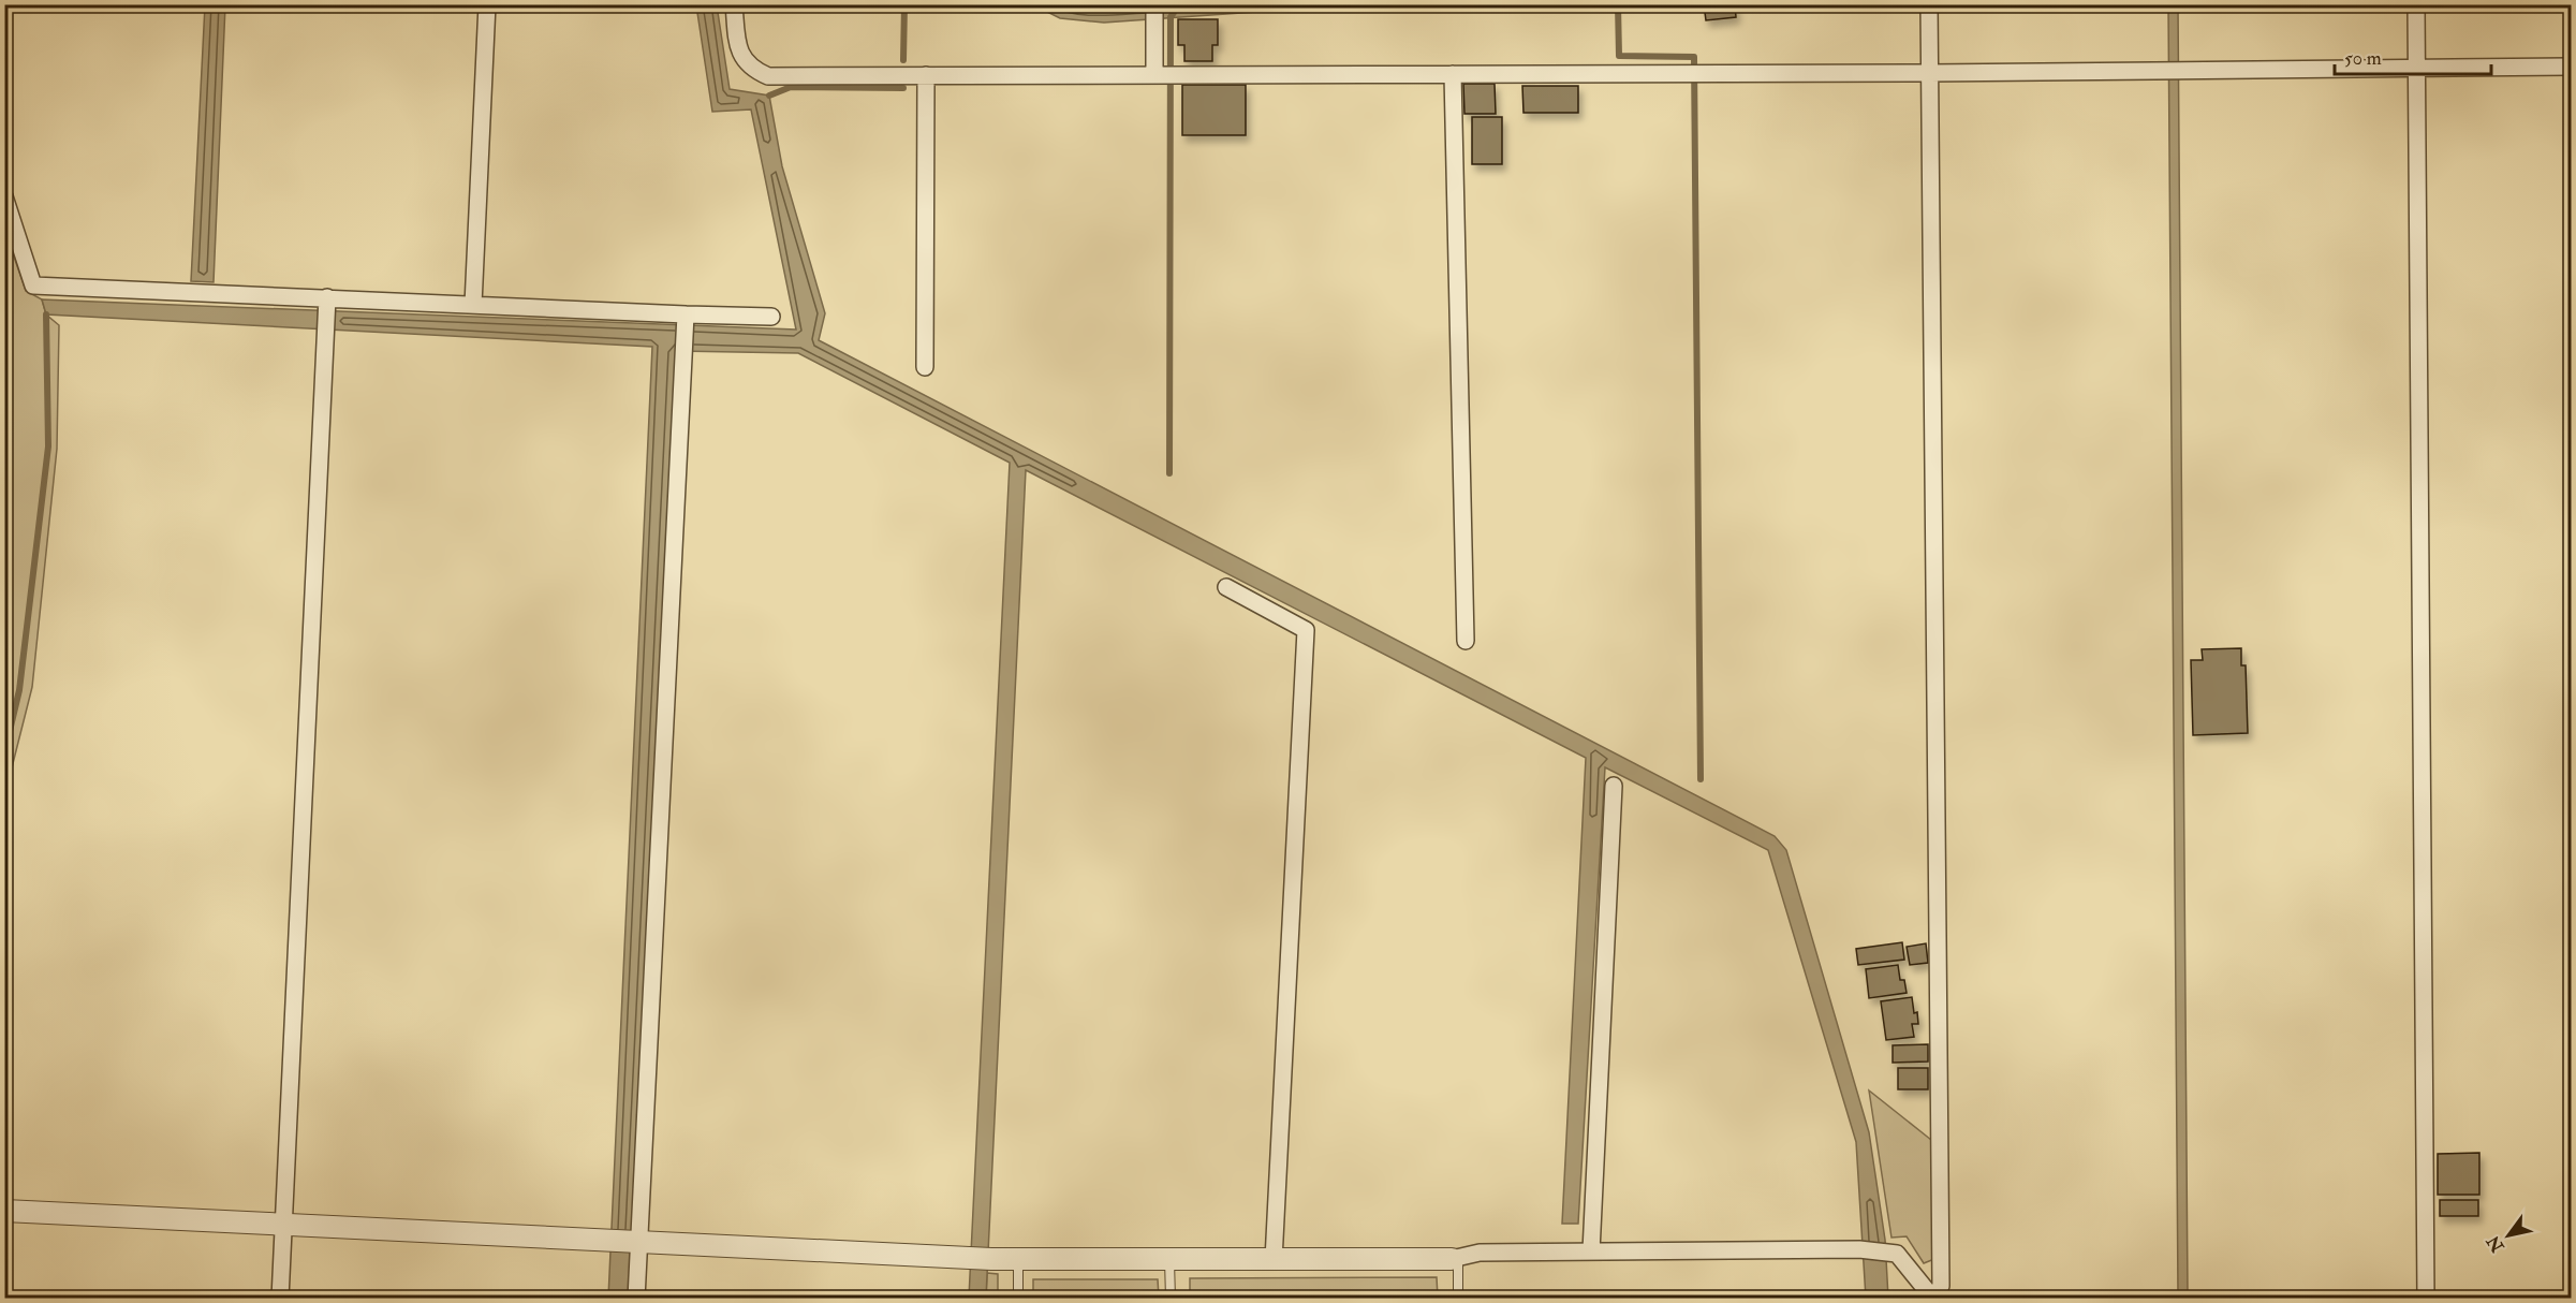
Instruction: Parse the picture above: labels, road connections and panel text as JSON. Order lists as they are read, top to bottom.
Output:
{
  "scale_bar": "50 m",
  "north": "bottom left"
}
